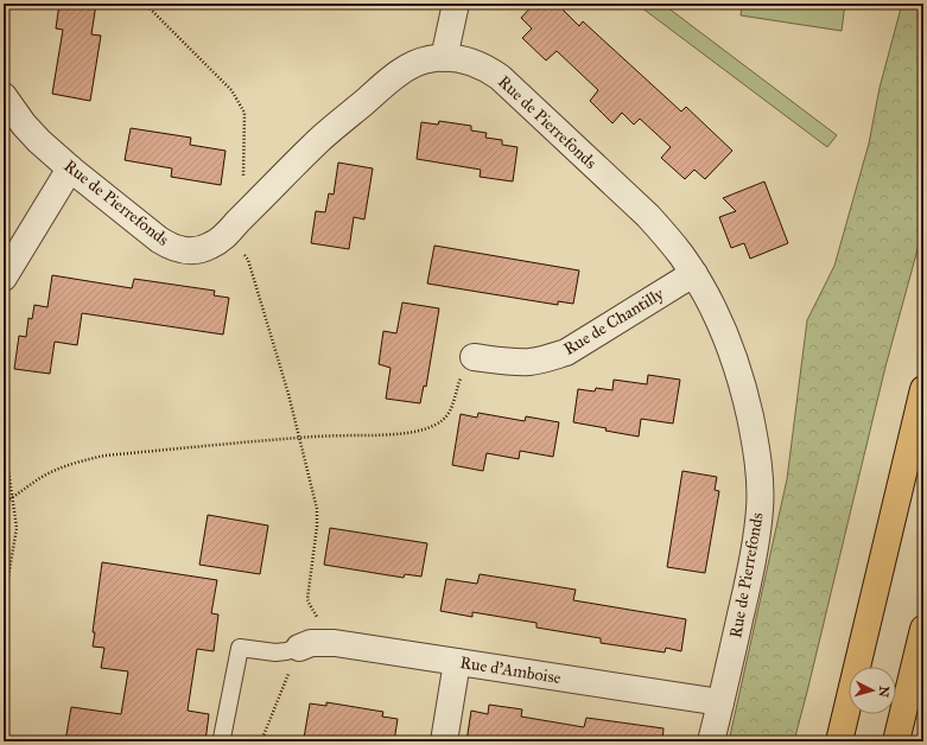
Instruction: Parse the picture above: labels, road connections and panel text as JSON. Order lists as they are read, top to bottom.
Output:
{
  "streets": {
    "street": ["Rue de Pierrefonds", "Rue de Chantilly", "Rue d'Amboise"]
  },
  "crossings": [
    ["Rue de Pierrefonds", "Rue de Chantilly"],
    ["Rue de Pierrefonds", "Rue d'Amboise"]
  ],
  "north": "right"
}
